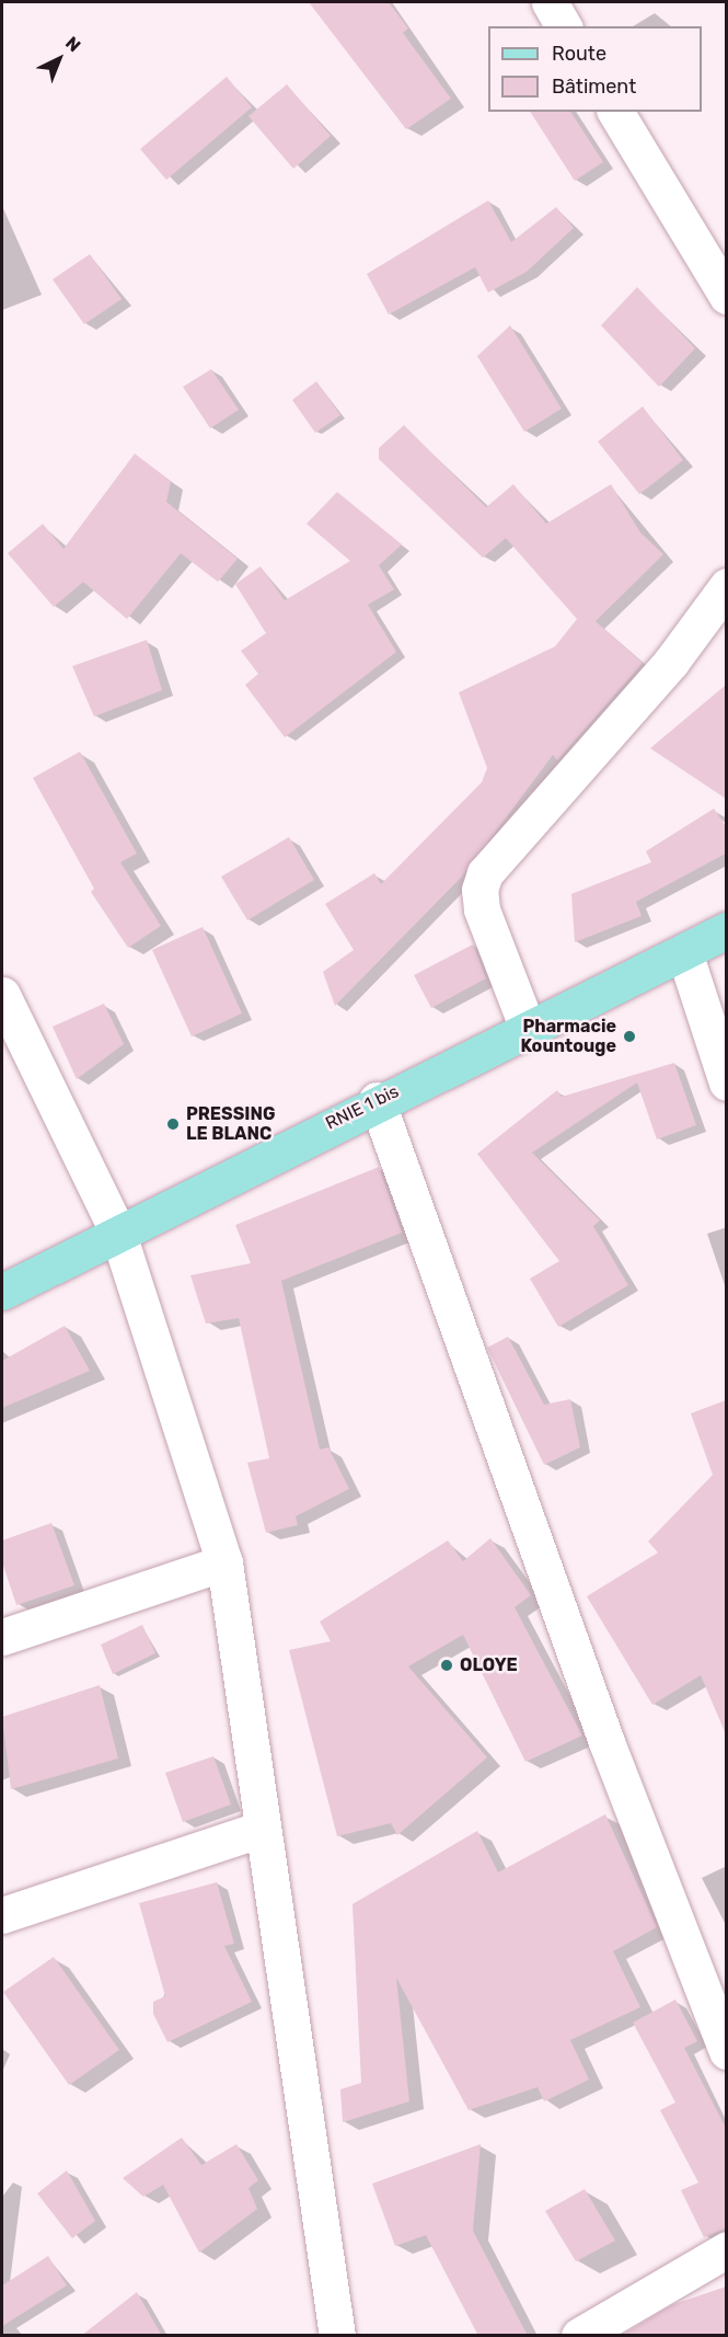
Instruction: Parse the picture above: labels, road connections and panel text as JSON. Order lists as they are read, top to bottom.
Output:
{
  "streets": {
    "main road": ["RNIE 1 bis"]
  },
  "places": ["Pharmacie Kountouge", "PRESSING LE BLANC", "OLOYE"],
  "legend": ["Route", "Bâtiment"],
  "north": "top right"
}
